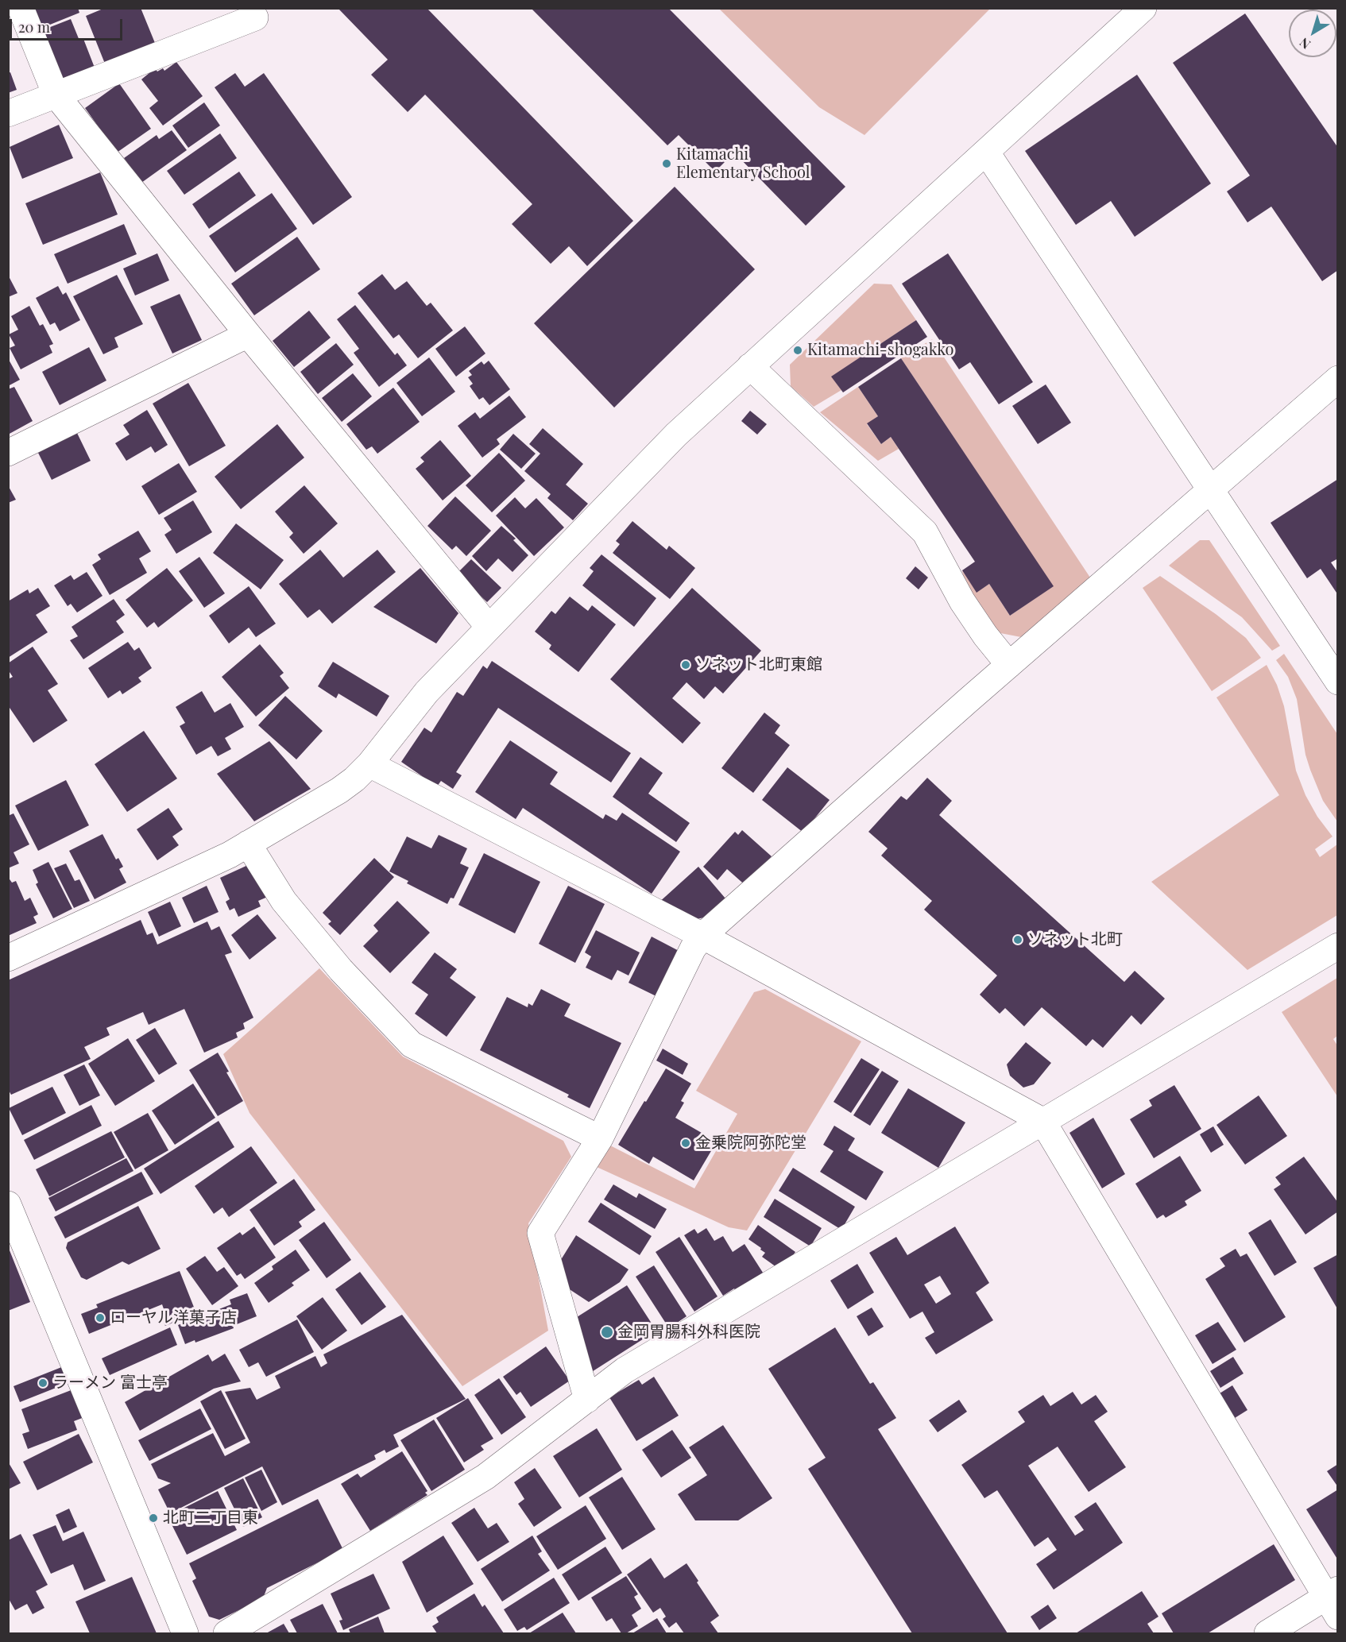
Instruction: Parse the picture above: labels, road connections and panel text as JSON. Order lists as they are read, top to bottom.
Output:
{
  "places": [
    "Kitamachi Elementary School",
    "Kitamachi-shogakko",
    "ソネット北町東館",
    "ソネット北町",
    "金乗院阿弥陀堂",
    "ローヤル洋菓子店",
    "金岡胃腸科外科医院",
    "ラーメン 富士亭",
    "北町二丁目東"
  ],
  "scale_bar": "20 m",
  "north": "bottom left"
}
